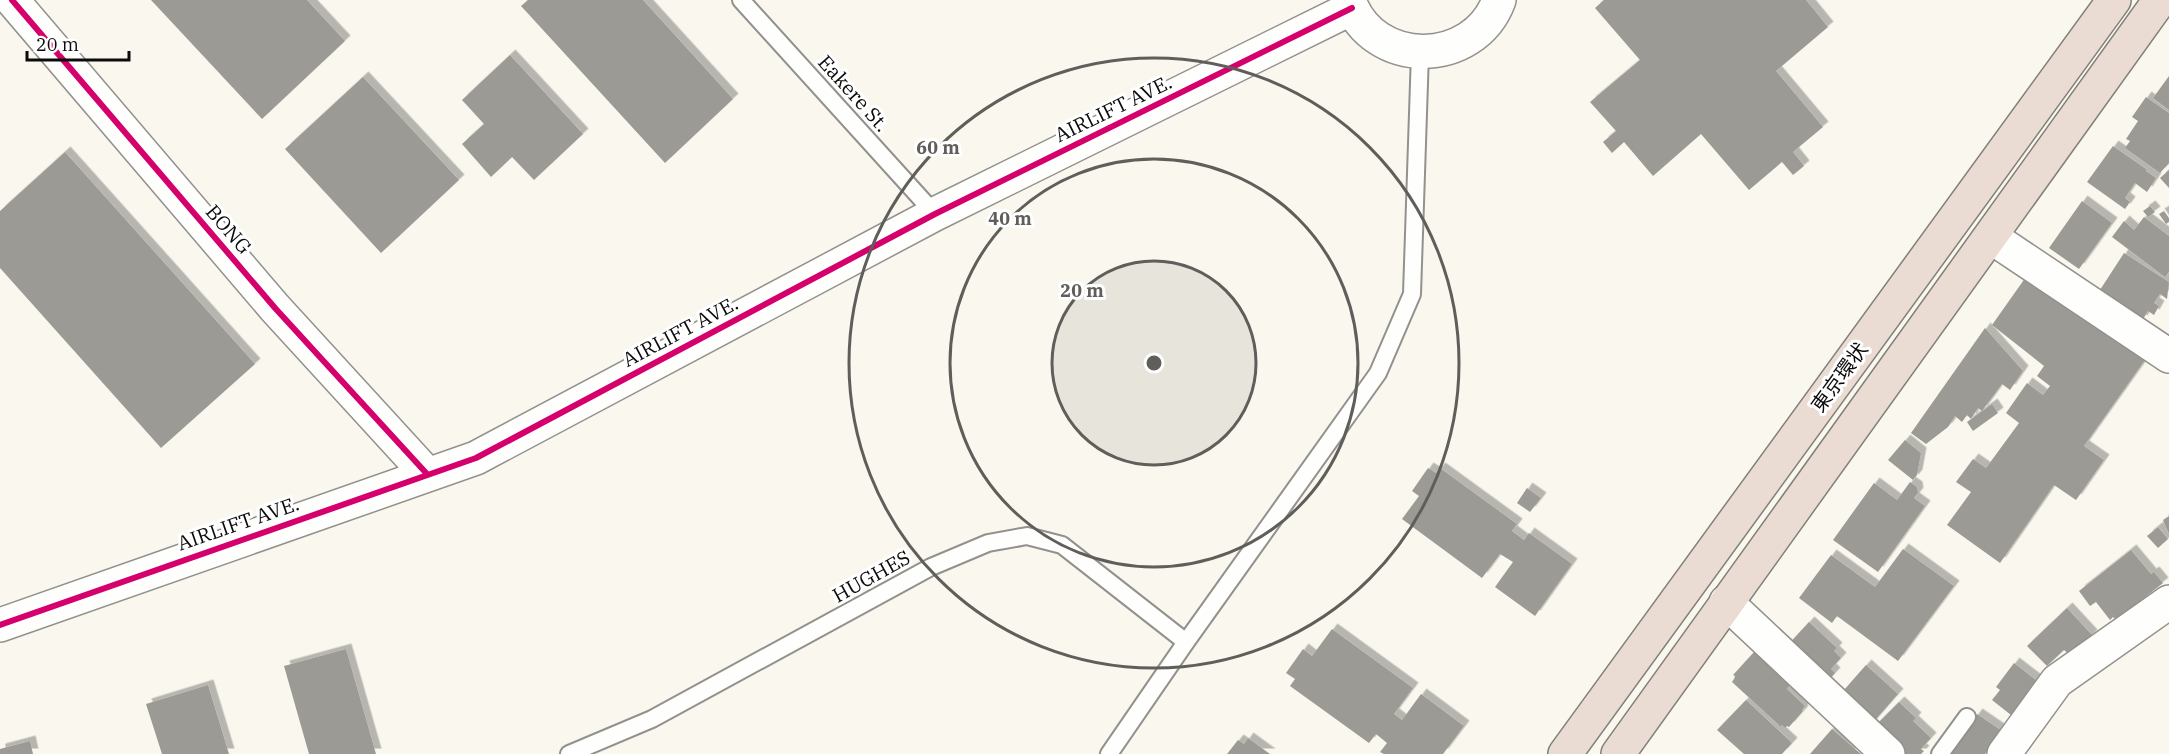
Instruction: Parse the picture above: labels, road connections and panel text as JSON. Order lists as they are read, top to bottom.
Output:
{
  "streets": {
    "highway": ["東京環状"],
    "street": ["AIRLIFT AVE.", "BONG"],
    "lane": ["Eakere St.", "HUGHES"]
  },
  "crossings": [
    ["Eakere St.", "AIRLIFT AVE."],
    ["AIRLIFT AVE.", "BONG"]
  ],
  "scale_bar": "20 m",
  "rings": ["60 m", "40 m", "20 m"]
}
